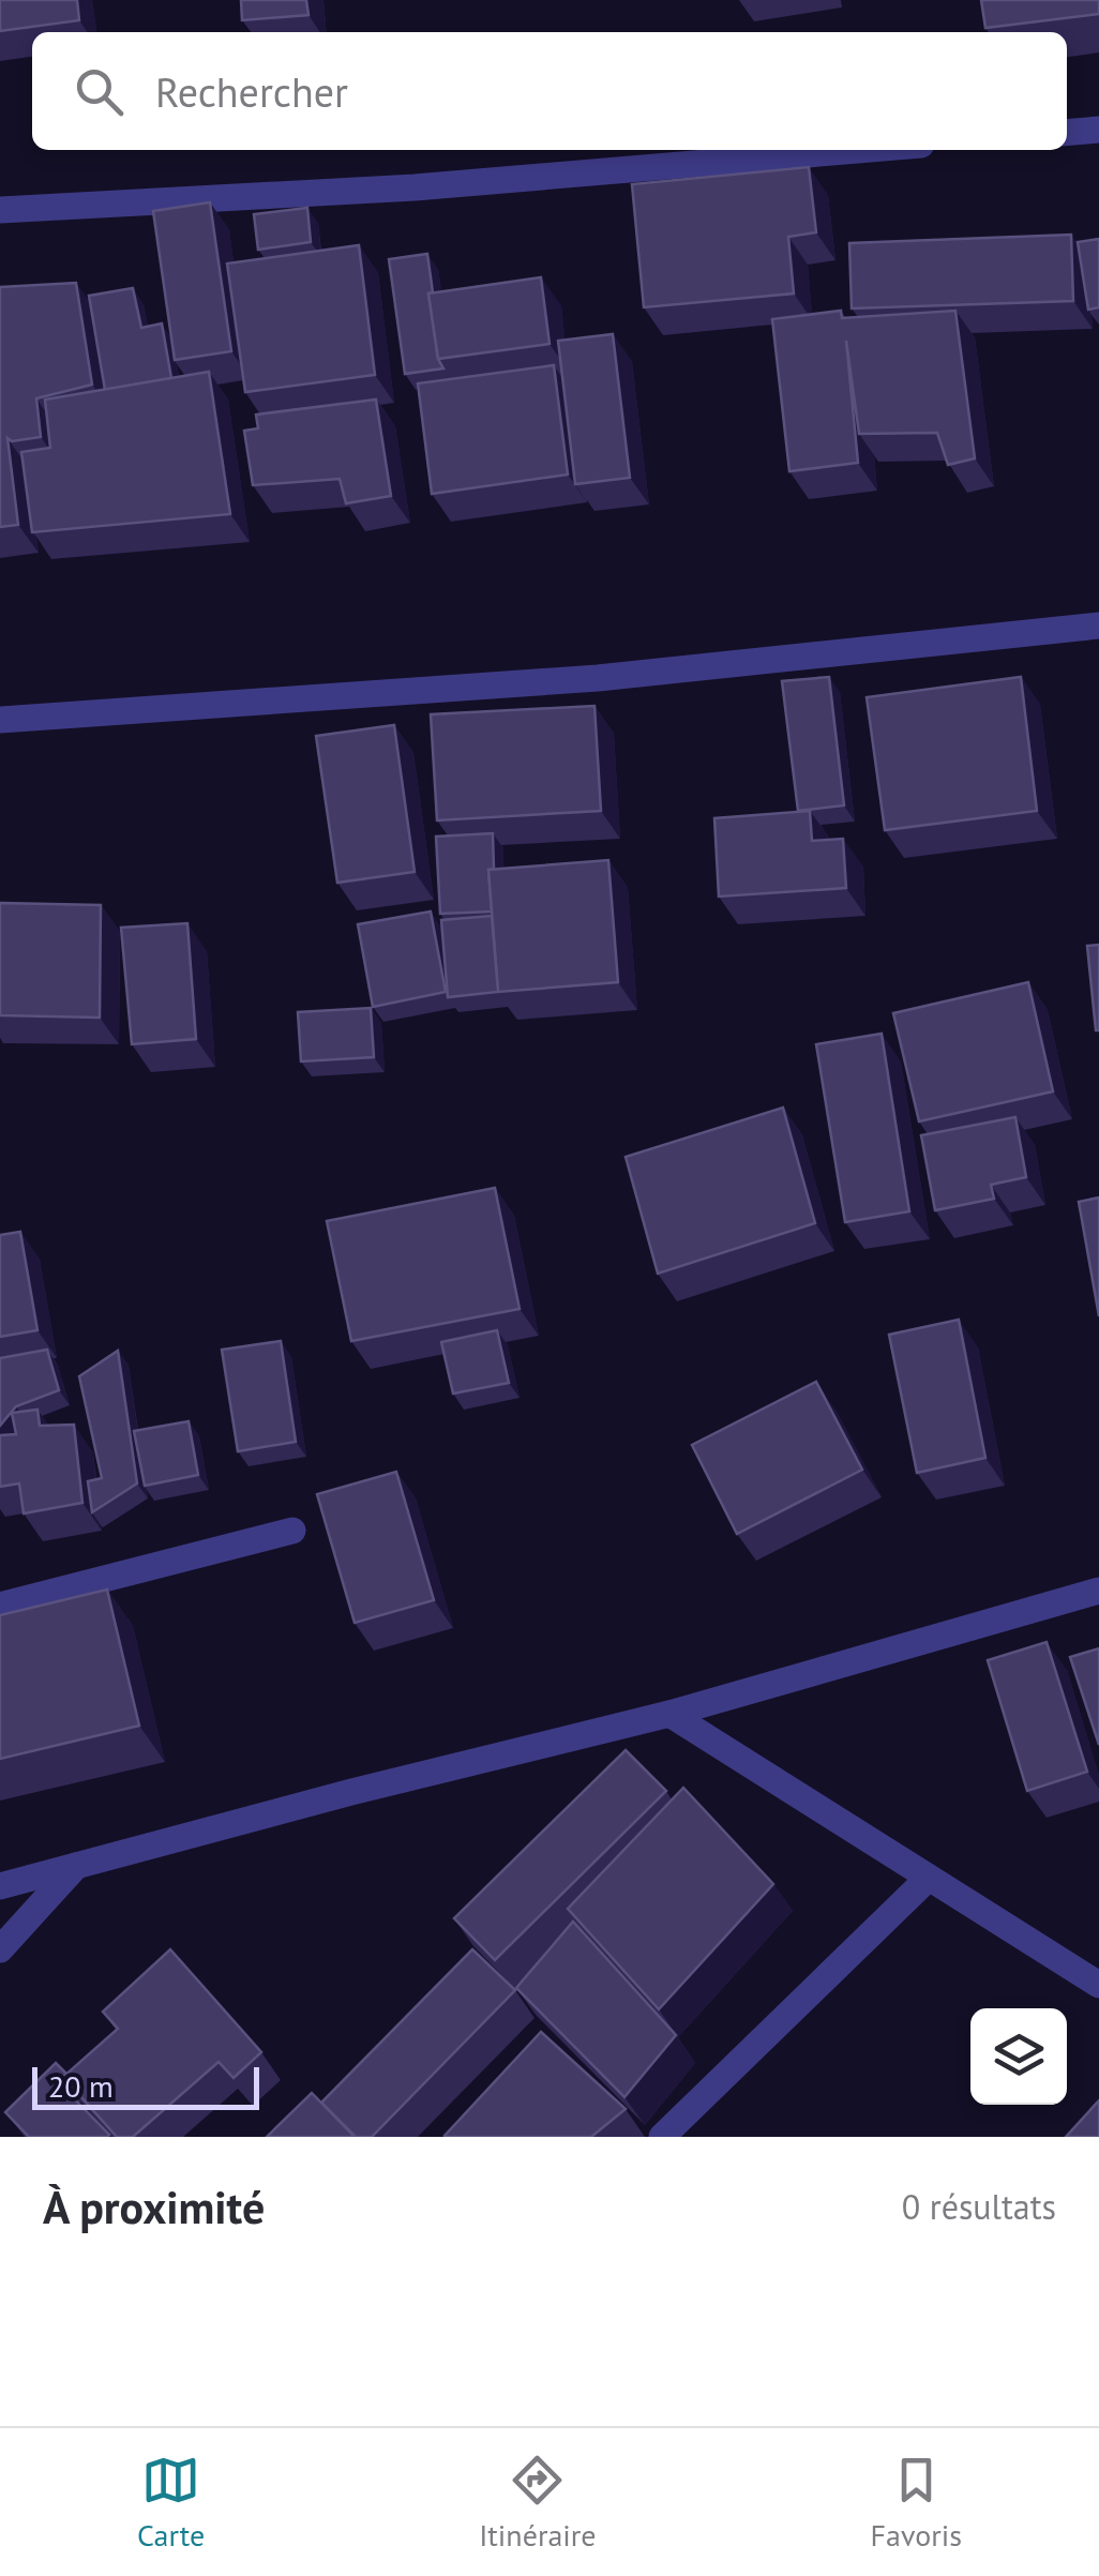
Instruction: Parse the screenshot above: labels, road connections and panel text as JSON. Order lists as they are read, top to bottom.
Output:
{
  "scale_bar": "20 m",
  "page": {
    "search": "Rechercher",
    "scale": "20 m",
    "heading": ["À proximité", "0 résultats"],
    "nav": ["Carte", "Itinéraire", "Favoris"]
  }
}
